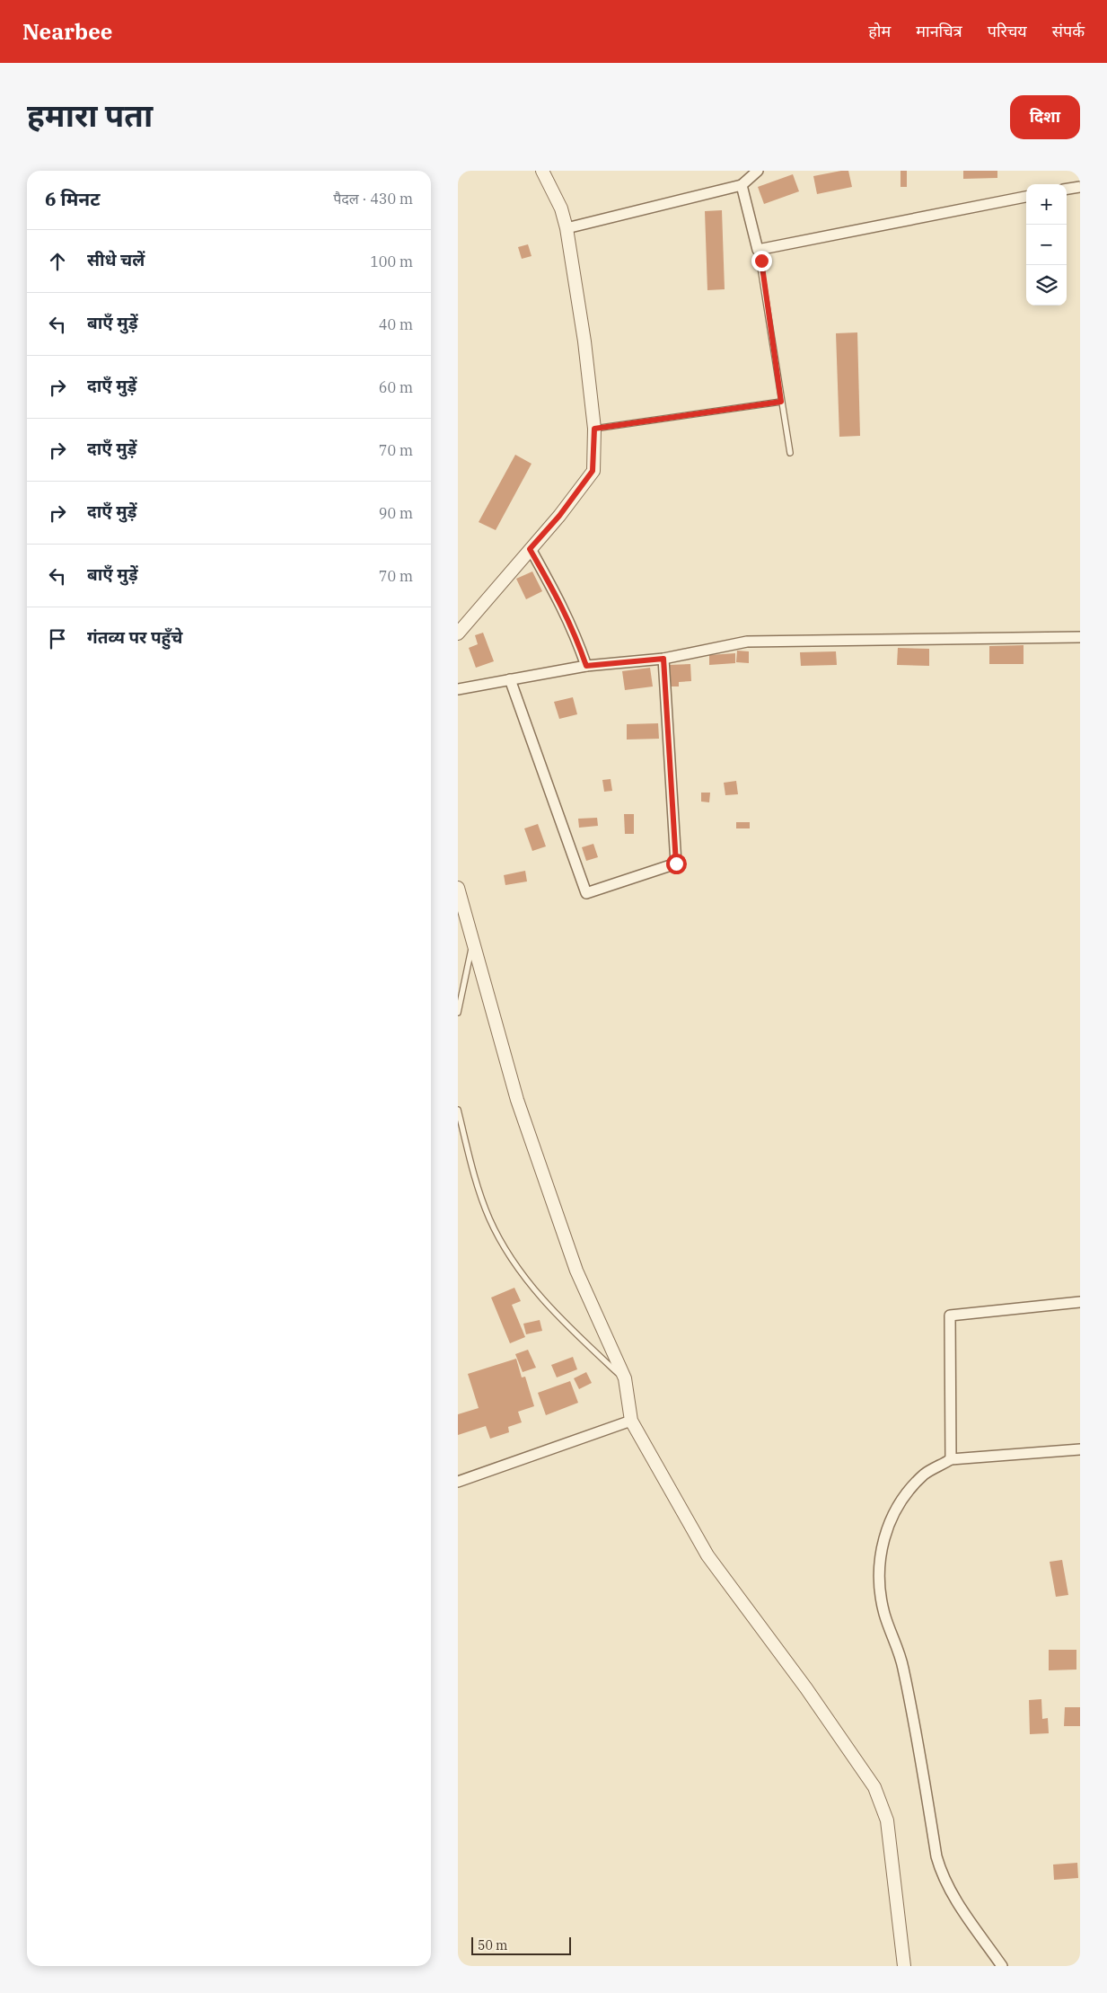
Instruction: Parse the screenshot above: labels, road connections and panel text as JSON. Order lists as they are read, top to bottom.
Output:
{
  "scale_bar": "50 m",
  "page": {
    "header": "Nearbee",
    "nav": [
      "होम",
      "मानचित्र",
      "परिचय",
      "संपर्क"
    ],
    "title": "हमारा पता",
    "buttons": "दिशा",
    "heading": ["6 मिनट", "पैदल · 430 m"],
    "map_buttons": ["+", "−"],
    "list": [
      ["सीधे चलें", "100 m"],
      ["बाएँ मुड़ें", "40 m"],
      ["दाएँ मुड़ें", "60 m"],
      ["दाएँ मुड़ें", "70 m"],
      ["दाएँ मुड़ें", "90 m"],
      ["बाएँ मुड़ें", "70 m"],
      "गंतव्य पर पहुँचे"
    ],
    "scale": "50 m"
  }
}
